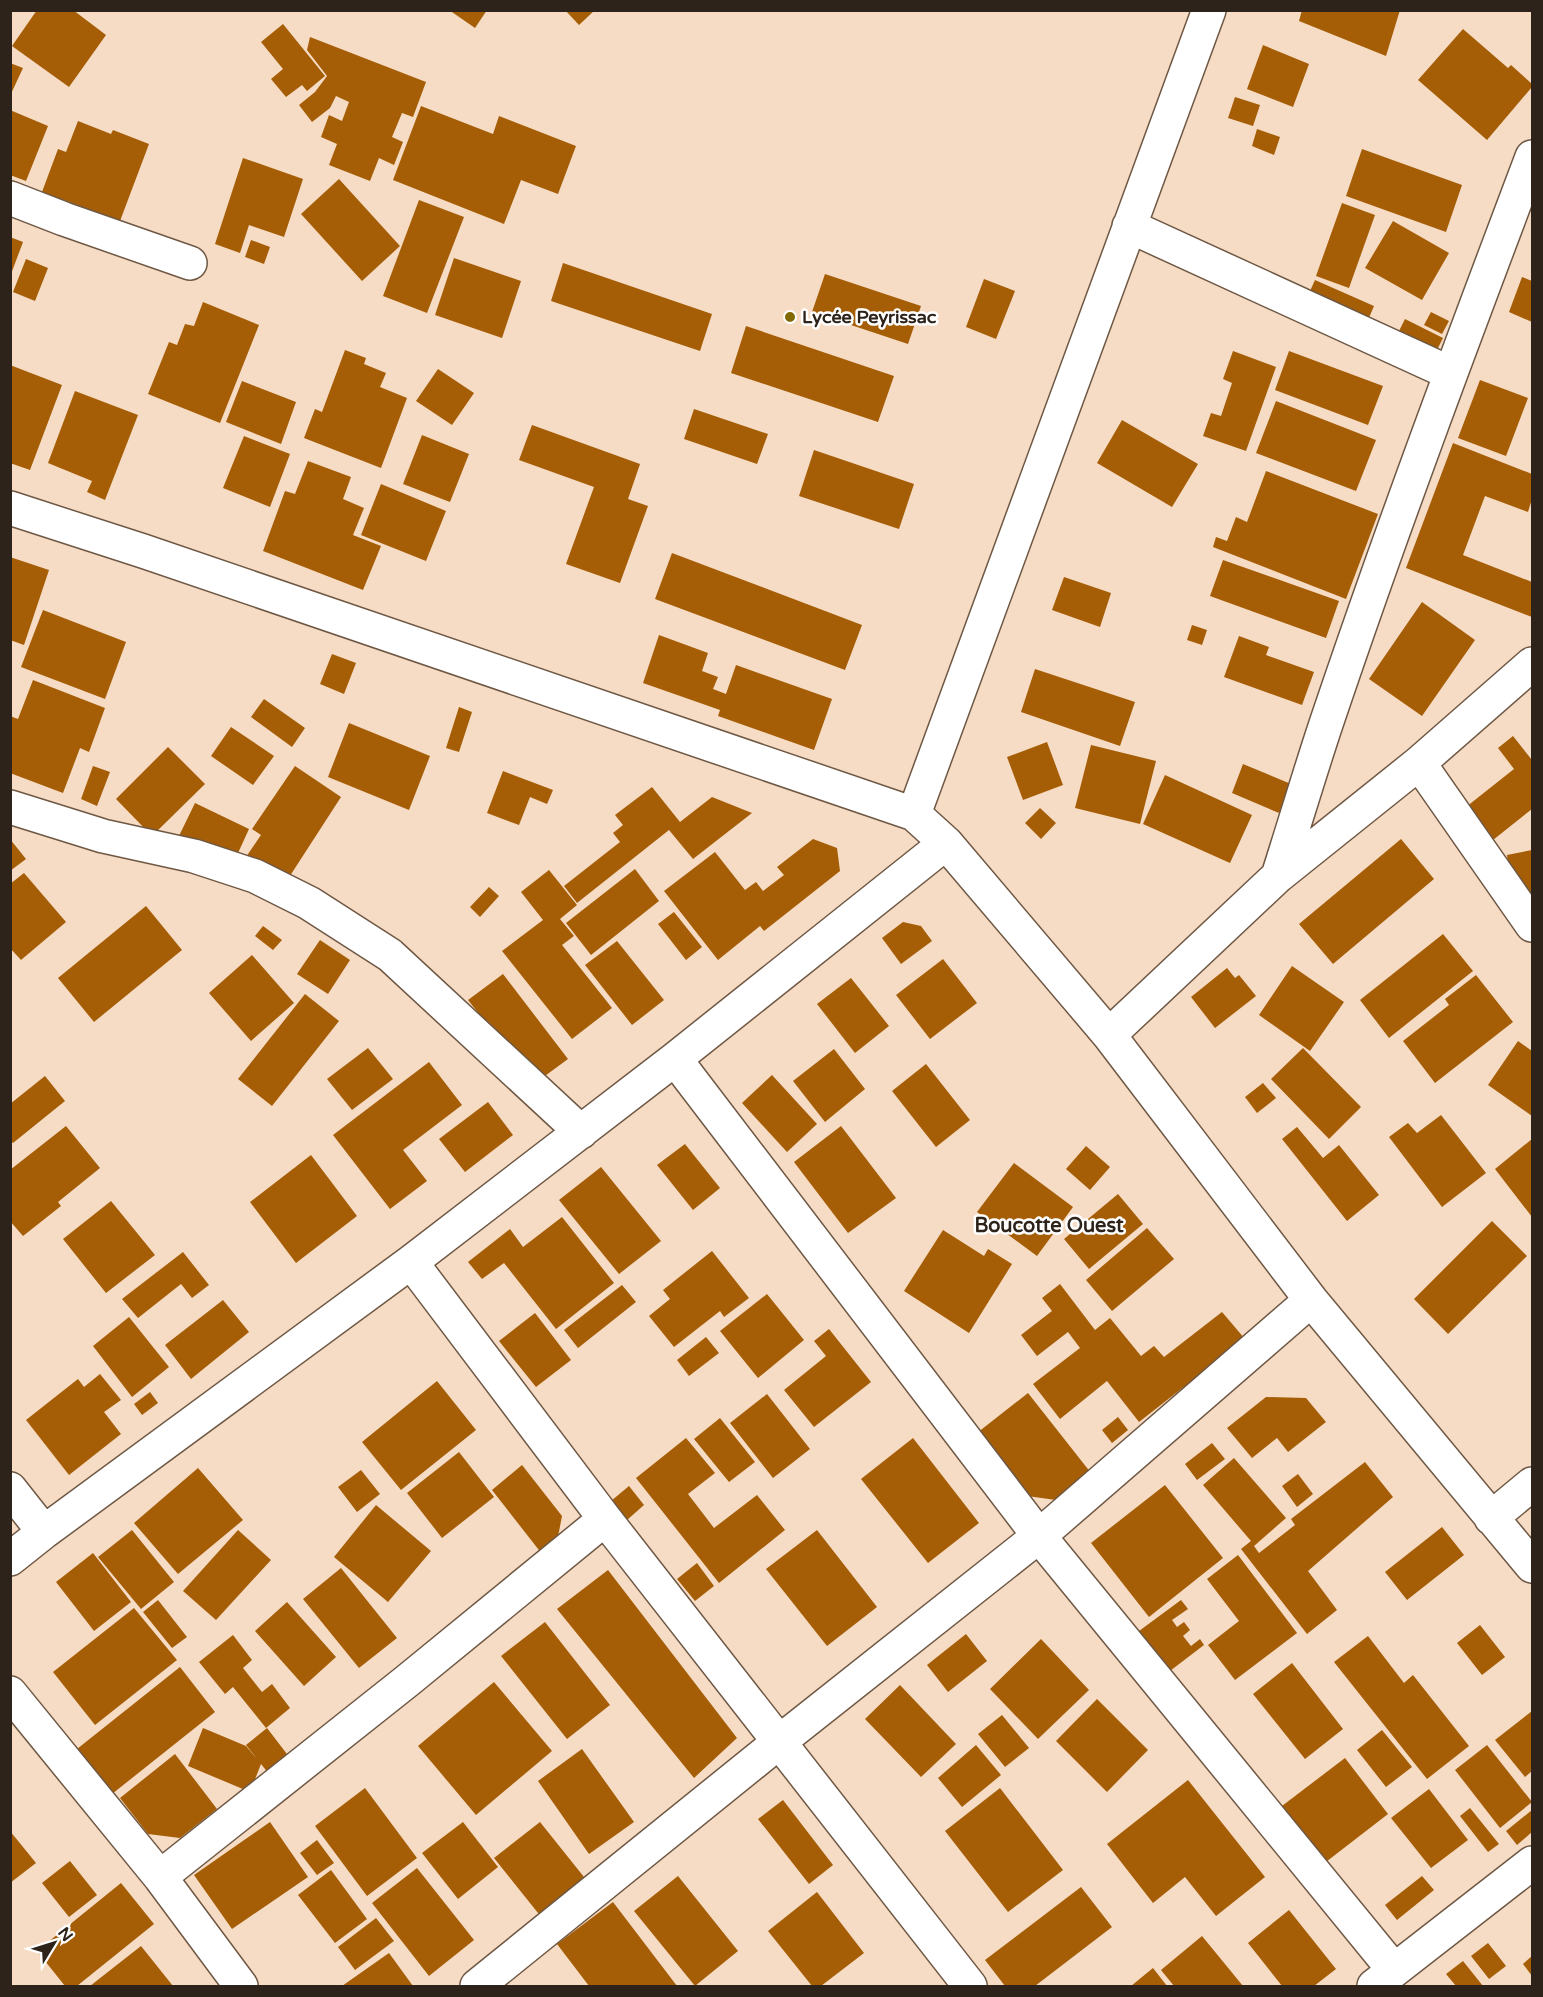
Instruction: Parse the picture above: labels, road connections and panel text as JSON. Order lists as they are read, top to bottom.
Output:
{
  "districts": ["Boucotte Ouest"],
  "places": ["Lycée Peyrissac"],
  "north": "top right"
}
